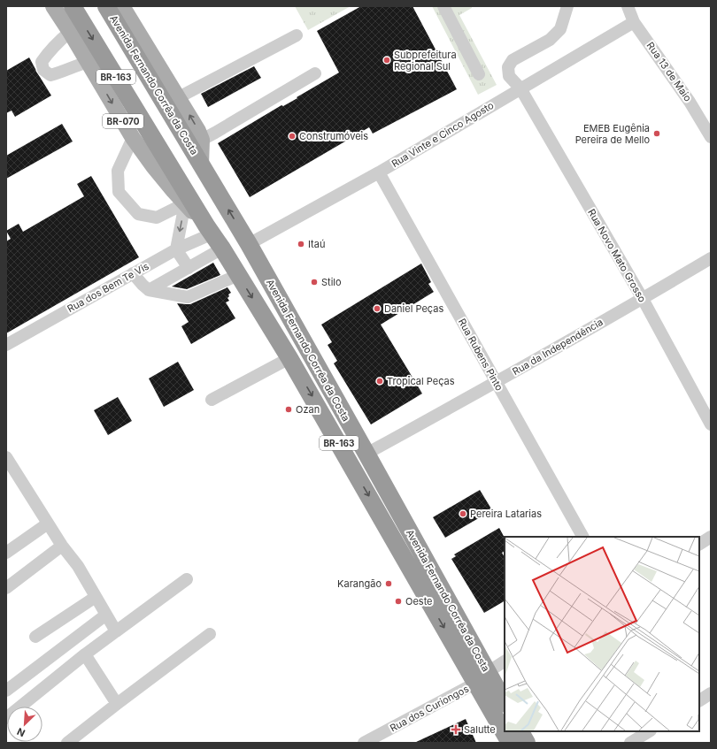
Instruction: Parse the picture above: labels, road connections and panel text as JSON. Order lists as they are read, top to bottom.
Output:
{
  "streets": {
    "highway": ["BR-163", "Avenida Fernando Corrêa da Costa"],
    "main road": ["BR-070"],
    "street": [
      "Rua 13 de Maio",
      "Rua Vinte e Cinco Agosto",
      "Rua Novo Mato Grosso",
      "Rua dos Bem Te Vis",
      "Rua da Independência",
      "Rua Rubens Pinto",
      "Rua dos Curiongos"
    ]
  },
  "crossings": [
    ["Rua 13 de Maio", "Rua Vinte e Cinco Agosto"],
    ["Avenida Fernando Corrêa da Costa", "Rua Vinte e Cinco Agosto"],
    ["Avenida Fernando Corrêa da Costa", "Rua dos Bem Te Vis"],
    ["Avenida Fernando Corrêa da Costa", "Rua da Independência"],
    ["Avenida Fernando Corrêa da Costa", "Rua dos Curiongos"],
    ["Rua Vinte e Cinco Agosto", "Rua Novo Mato Grosso"],
    ["Rua Vinte e Cinco Agosto", "Rua Rubens Pinto"],
    ["Rua Novo Mato Grosso", "Rua da Independência"],
    ["Rua da Independência", "Rua Rubens Pinto"]
  ],
  "places": {
    "other": [
      "Subprefeitura Regional Sul",
      "EMEB Eugênia Pereira de Mello",
      "Construmóveis",
      "Itaú",
      "Stilo",
      "Daniel Peças",
      "Tropical Peças",
      "Ozan",
      "Pereira Latarias",
      "Karangão",
      "Oeste"
    ],
    "health": ["Salutte"]
  },
  "north": "bottom left"
}
